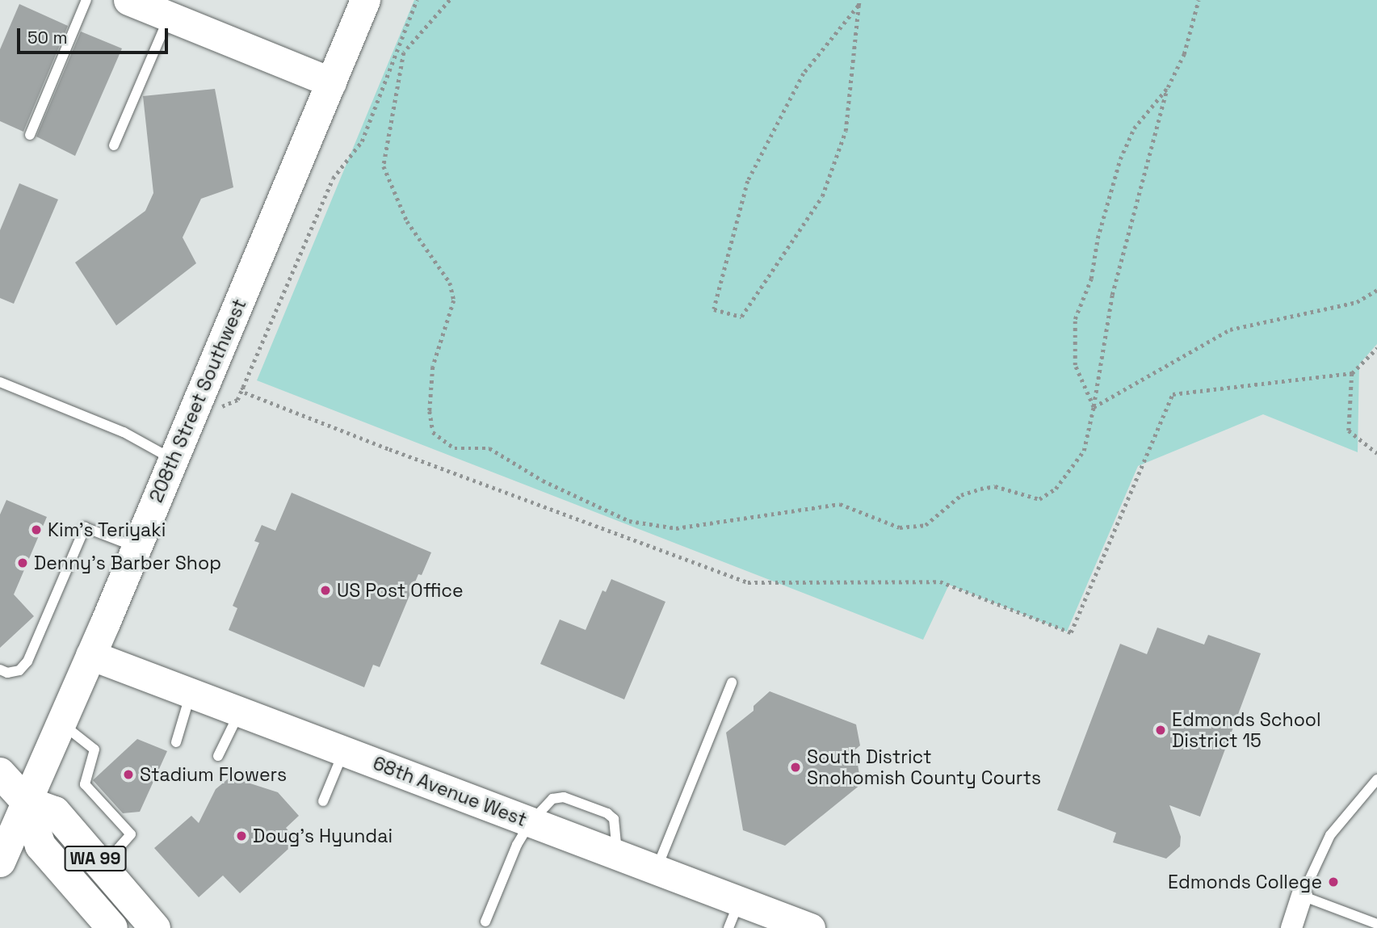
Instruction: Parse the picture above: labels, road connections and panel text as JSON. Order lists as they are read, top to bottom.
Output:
{
  "streets": {
    "highway": ["WA 99"],
    "street": ["208th Street Southwest", "68th Avenue West"]
  },
  "crossings": [
    ["208th Street Southwest", "68th Avenue West"],
    ["208th Street Southwest", "WA 99"]
  ],
  "places": [
    "Kim's Teriyaki",
    "Denny's Barber Shop",
    "US Post Office",
    "Edmonds School District 15",
    "South District Snohomish County Courts",
    "Stadium Flowers",
    "Doug's Hyundai",
    "Edmonds College"
  ],
  "scale_bar": "50 m"
}
